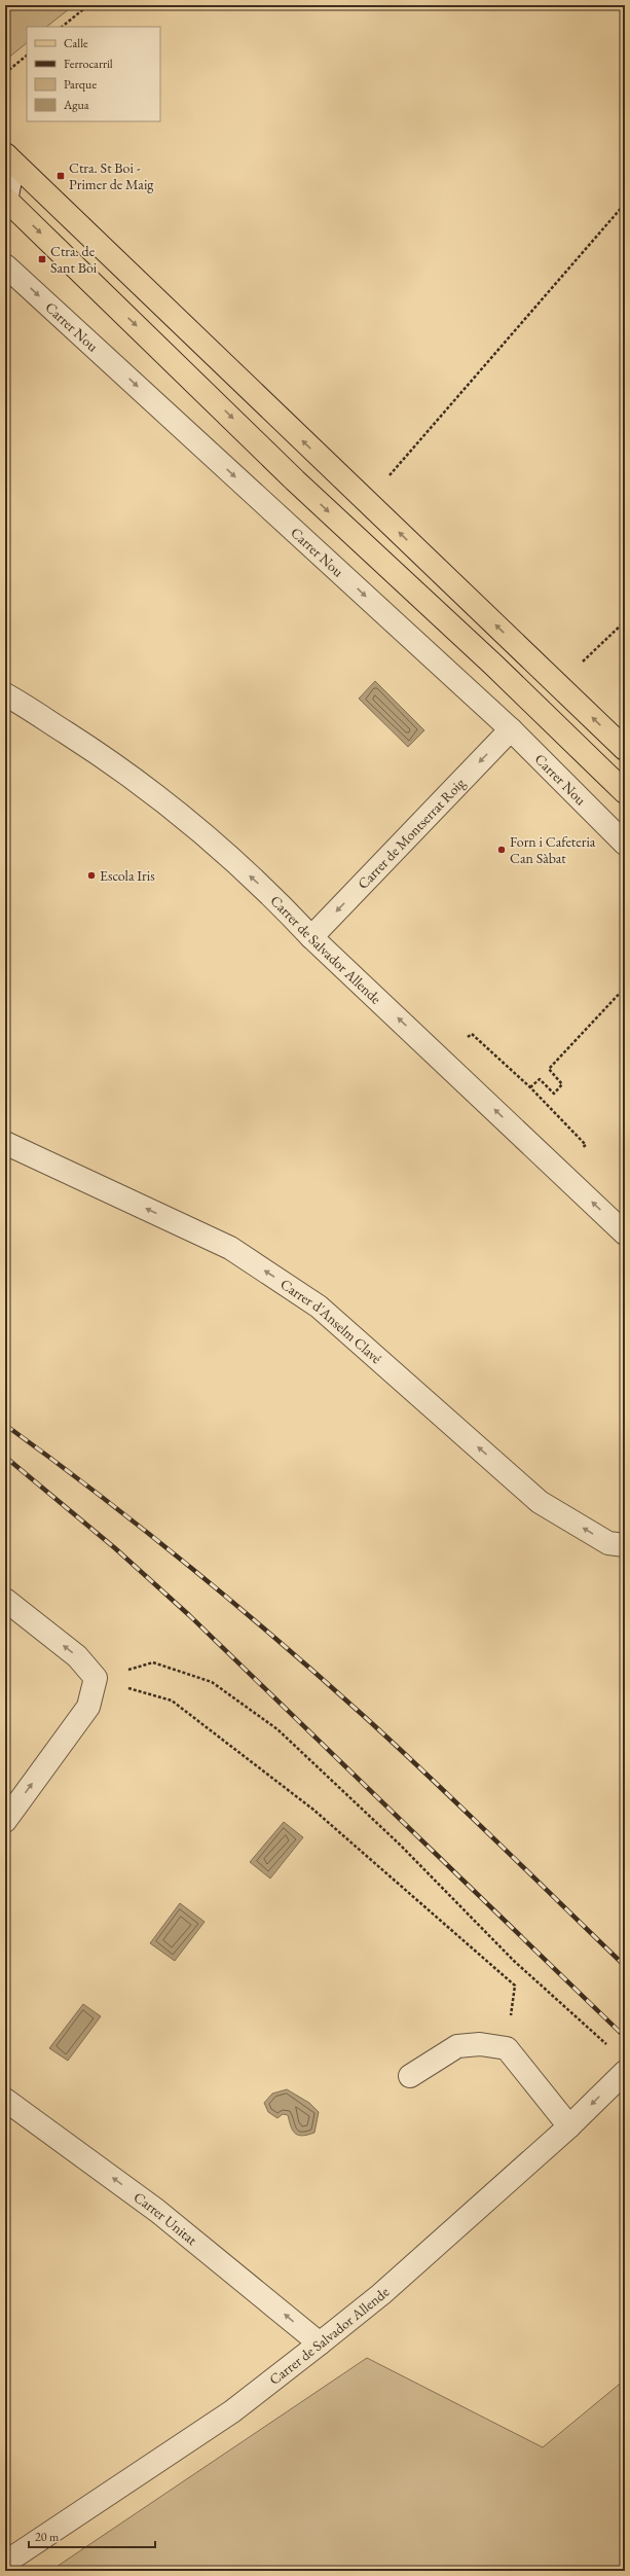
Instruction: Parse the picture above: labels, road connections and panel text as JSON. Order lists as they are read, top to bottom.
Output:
{
  "streets": {
    "street": [
      "Carrer Nou",
      "Carrer de Montserrat Roig",
      "Carrer de Salvador Allende",
      "Carrer d'Anselm Clavé",
      "Carrer Unitat"
    ]
  },
  "crossings": [
    ["Carrer Nou", "Carrer de Montserrat Roig"],
    ["Carrer de Montserrat Roig", "Carrer de Salvador Allende"],
    ["Carrer de Salvador Allende", "Carrer Unitat"]
  ],
  "one_way": [
    "Carrer Nou",
    "Carrer de Montserrat Roig",
    "Carrer de Salvador Allende",
    "Carrer d'Anselm Clavé",
    "Carrer Unitat"
  ],
  "places": {
    "transit": ["Ctra. St Boi - Primer de Maig", "Ctra. de Sant Boi"],
    "other": ["Forn i Cafeteria Can Sàbat", "Escola Iris"]
  },
  "legend": [
    "Calle",
    "Ferrocarril",
    "Parque",
    "Agua"
  ],
  "scale_bar": "20 m"
}
